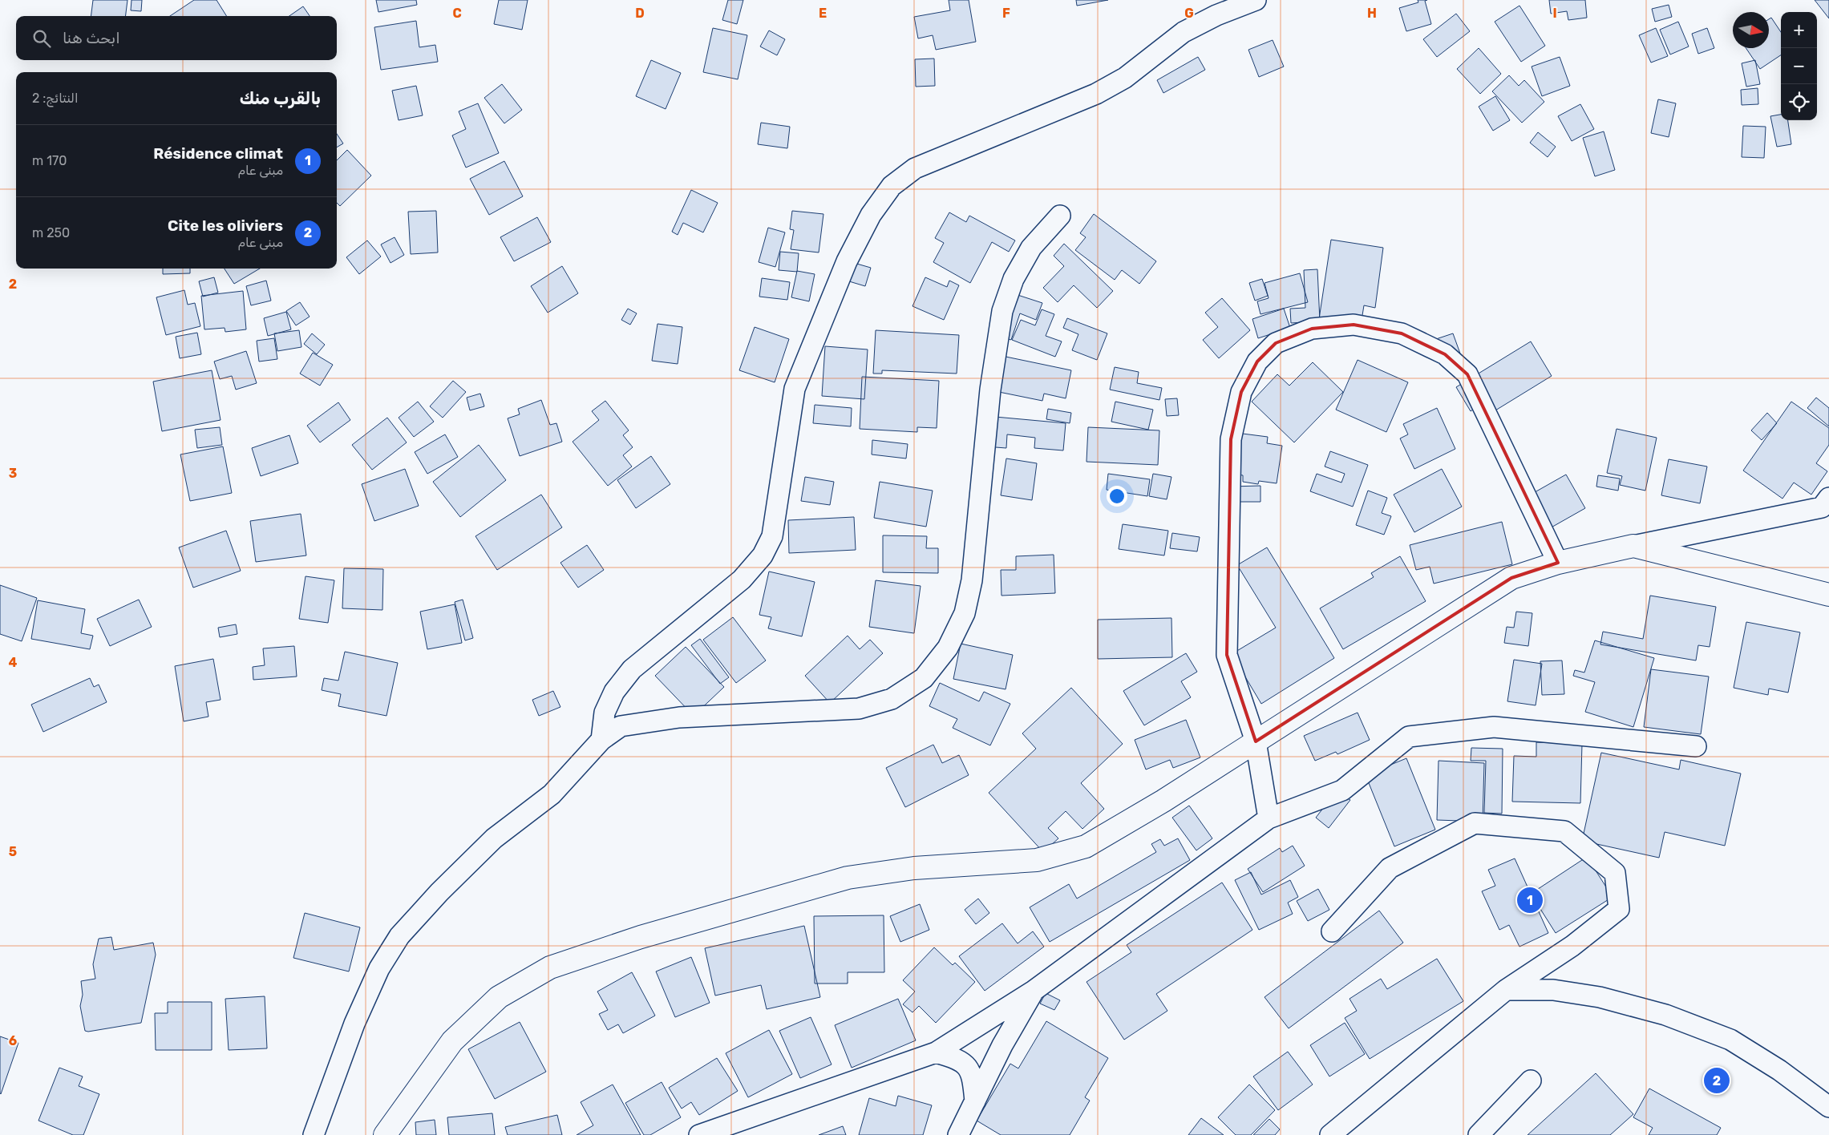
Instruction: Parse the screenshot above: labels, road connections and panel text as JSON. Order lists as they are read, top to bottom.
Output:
{
  "north": "right",
  "page": {
    "map_buttons": ["+", "−"],
    "search": "ابحث هنا",
    "heading": ["بالقرب منك", "النتائج: 2"],
    "list": [
      {
        "mark": "1",
        "name": "Résidence climat",
        "note": "مبنى عام",
        "value": "170 m"
      },
      {
        "mark": "2",
        "name": "Cite les oliviers",
        "note": "مبنى عام",
        "value": "250 m"
      }
    ],
    "pins": ["1", "2"]
  },
  "grid": {
    "columns": [
      "C",
      "D",
      "E",
      "F",
      "G",
      "H",
      "I"
    ],
    "rows": [
      "2",
      "3",
      "4",
      "5",
      "6"
    ]
  }
}
